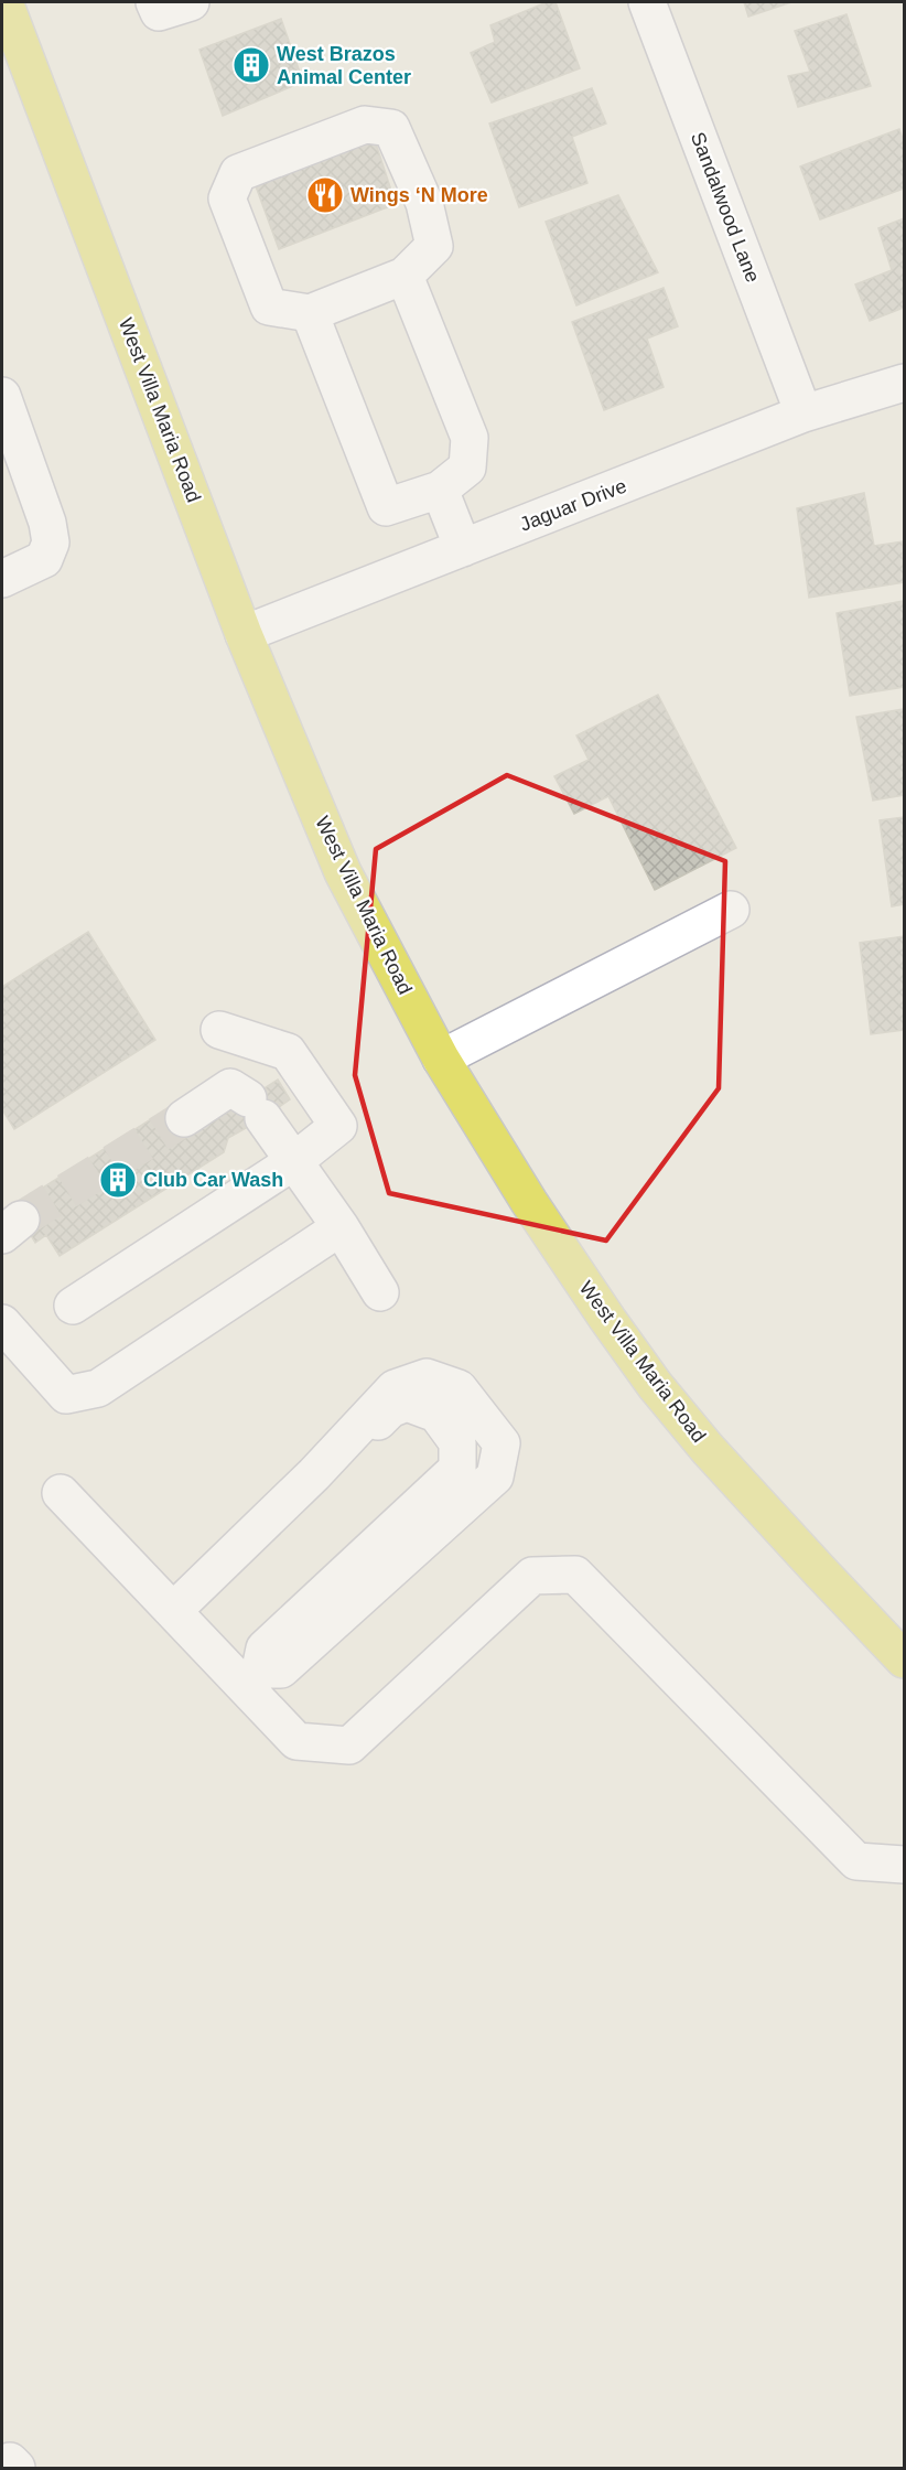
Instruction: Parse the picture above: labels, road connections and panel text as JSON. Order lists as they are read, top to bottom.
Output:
{
  "streets": {
    "main road": ["West Villa Maria Road"],
    "street": ["Sandalwood Lane", "Jaguar Drive"]
  },
  "crossings": [
    ["Sandalwood Lane", "Jaguar Drive"],
    ["West Villa Maria Road", "Jaguar Drive"]
  ],
  "places": {
    "building": ["West Brazos Animal Center", "Club Car Wash"],
    "restaurant": ["Wings ‘N More"]
  }
}
